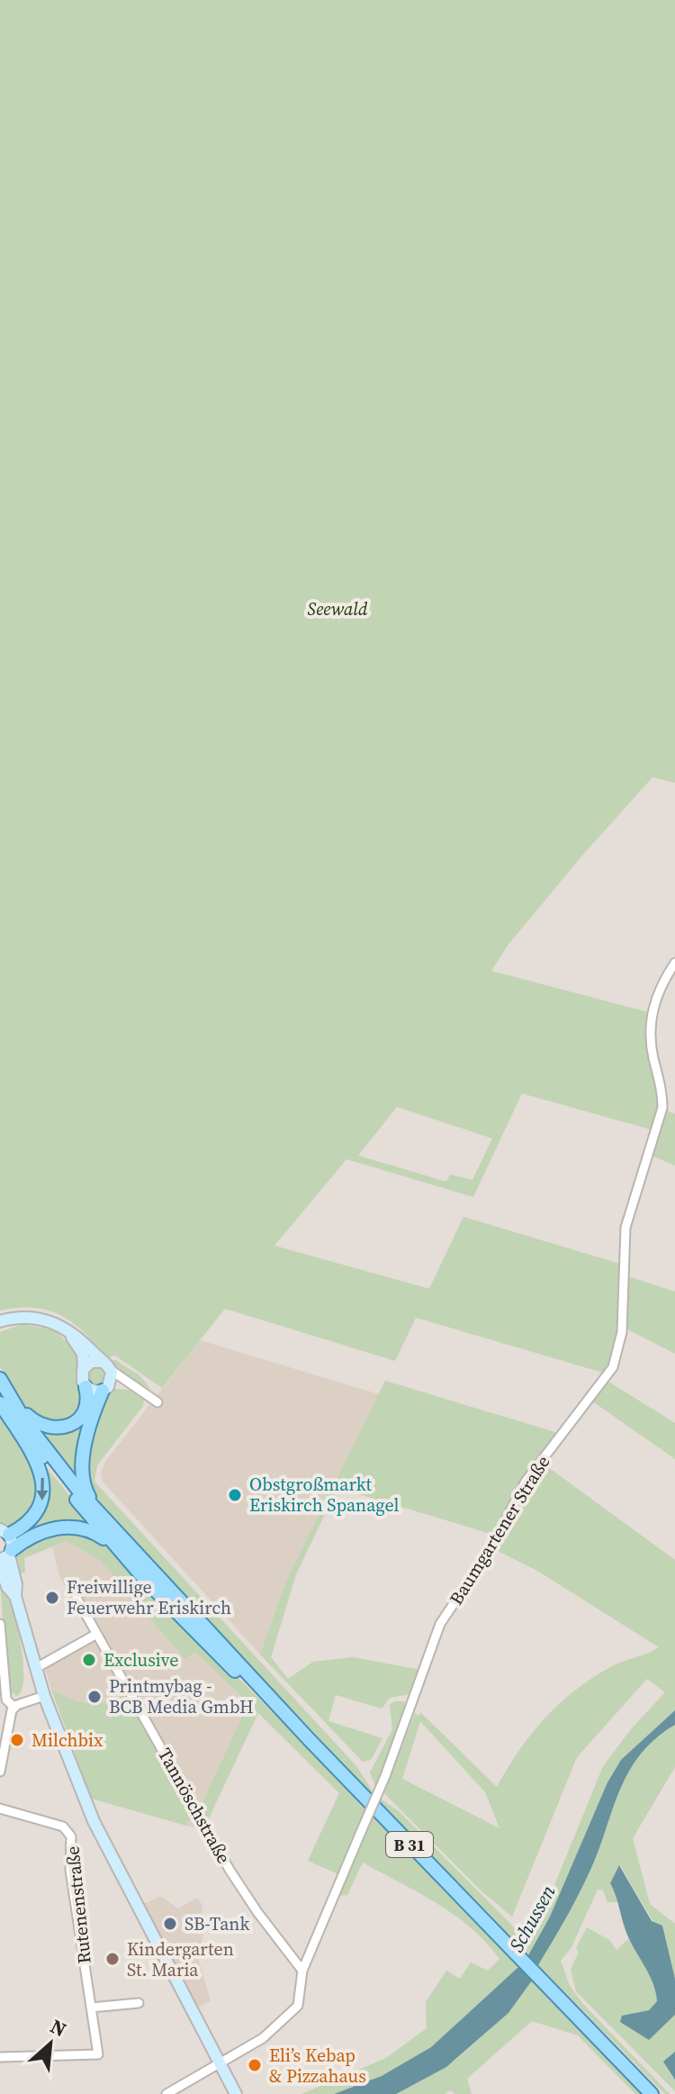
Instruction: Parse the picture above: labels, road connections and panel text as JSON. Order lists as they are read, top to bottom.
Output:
{
  "streets": {
    "main road": ["B 31"],
    "street": ["Baumgartener Straße", "Tannöschstraße", "Rutenenstraße"]
  },
  "crossings": [
    ["Baumgartener Straße", "Tannöschstraße"]
  ],
  "water": ["Schussen"],
  "parks": ["Seewald"],
  "places": [
    "Obstgroßmarkt Eriskirch Spanagel",
    "Freiwillige Feuerwehr Eriskirch",
    "Exclusive",
    "Printmybag - BCB Media GmbH",
    "Milchbix",
    "SB-Tank",
    "Kindergarten St. Maria",
    "Eli’s Kebap & Pizzahaus"
  ],
  "north": "top right"
}
